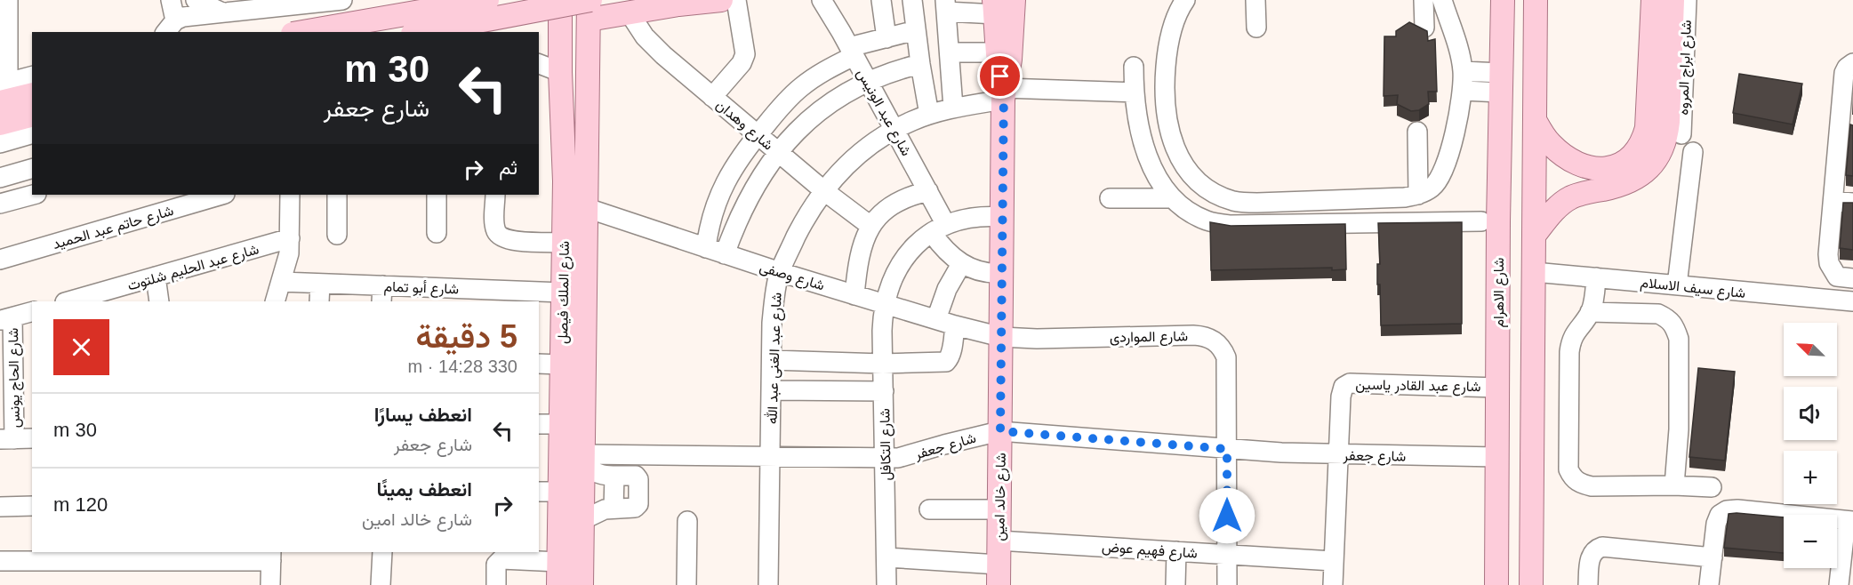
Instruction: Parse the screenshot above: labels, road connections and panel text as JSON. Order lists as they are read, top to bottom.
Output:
{
  "streets": {
    "main road": ["شارع الملك فيصل", "شارع الاهرام", "شارع خالد امين"],
    "street": [
      "شارع ابراج المروه",
      "شارع عبد الونيس",
      "شارع وهدان",
      "شارع حاتم عبد الحميد",
      "شارع عبد الحليم شلتوت",
      "شارع وصفى",
      "شارع أبو تمام",
      "شارع سيف الاسلام",
      "شارع المواردى",
      "شارع عبد الغنى عبد الله",
      "شارع الحاج يونس",
      "شارع عبد القادر ياسين",
      "شارع التكافل",
      "شارع جعفر",
      "شارع فهيم عوض"
    ]
  },
  "crossings": [
    ["شارع عبد الونيس", "شارع عبد الغنى عبد الله"],
    ["شارع عبد الونيس", "شارع التكافل"],
    ["شارع وهدان", "شارع عبد الغنى عبد الله"],
    ["شارع وصفى", "شارع الملك فيصل"],
    ["شارع وصفى", "شارع المواردى"],
    ["شارع وصفى", "شارع عبد الغنى عبد الله"],
    ["شارع وصفى", "شارع التكافل"],
    ["شارع وصفى", "شارع خالد امين"],
    ["شارع أبو تمام", "شارع الملك فيصل"],
    ["شارع الملك فيصل", "شارع جعفر"],
    ["شارع الاهرام", "شارع عبد القادر ياسين"],
    ["شارع الاهرام", "شارع جعفر"],
    ["شارع المواردى", "شارع جعفر"],
    ["شارع المواردى", "شارع خالد امين"],
    ["شارع المواردى", "شارع فهيم عوض"],
    ["شارع عبد الغنى عبد الله", "شارع جعفر"],
    ["شارع عبد الغنى عبد الله", "شارع خالد امين"],
    ["شارع عبد القادر ياسين", "شارع جعفر"],
    ["شارع التكافل", "شارع جعفر"],
    ["شارع جعفر", "شارع خالد امين"],
    ["شارع خالد امين", "شارع فهيم عوض"]
  ],
  "north": "top left",
  "page": {
    "turn": ["30 m", "شارع جعفر"],
    "then": "ثم",
    "heading": ["5 دقيقة", "330 m · 14:28"],
    "map_buttons": ["+", "−"],
    "list": [
      {
        "name": "انعطف يسارًا",
        "note": "شارع جعفر",
        "value": "30 m"
      },
      {
        "name": "انعطف يمينًا",
        "note": "شارع خالد امين",
        "value": "120 m"
      }
    ]
  }
}
